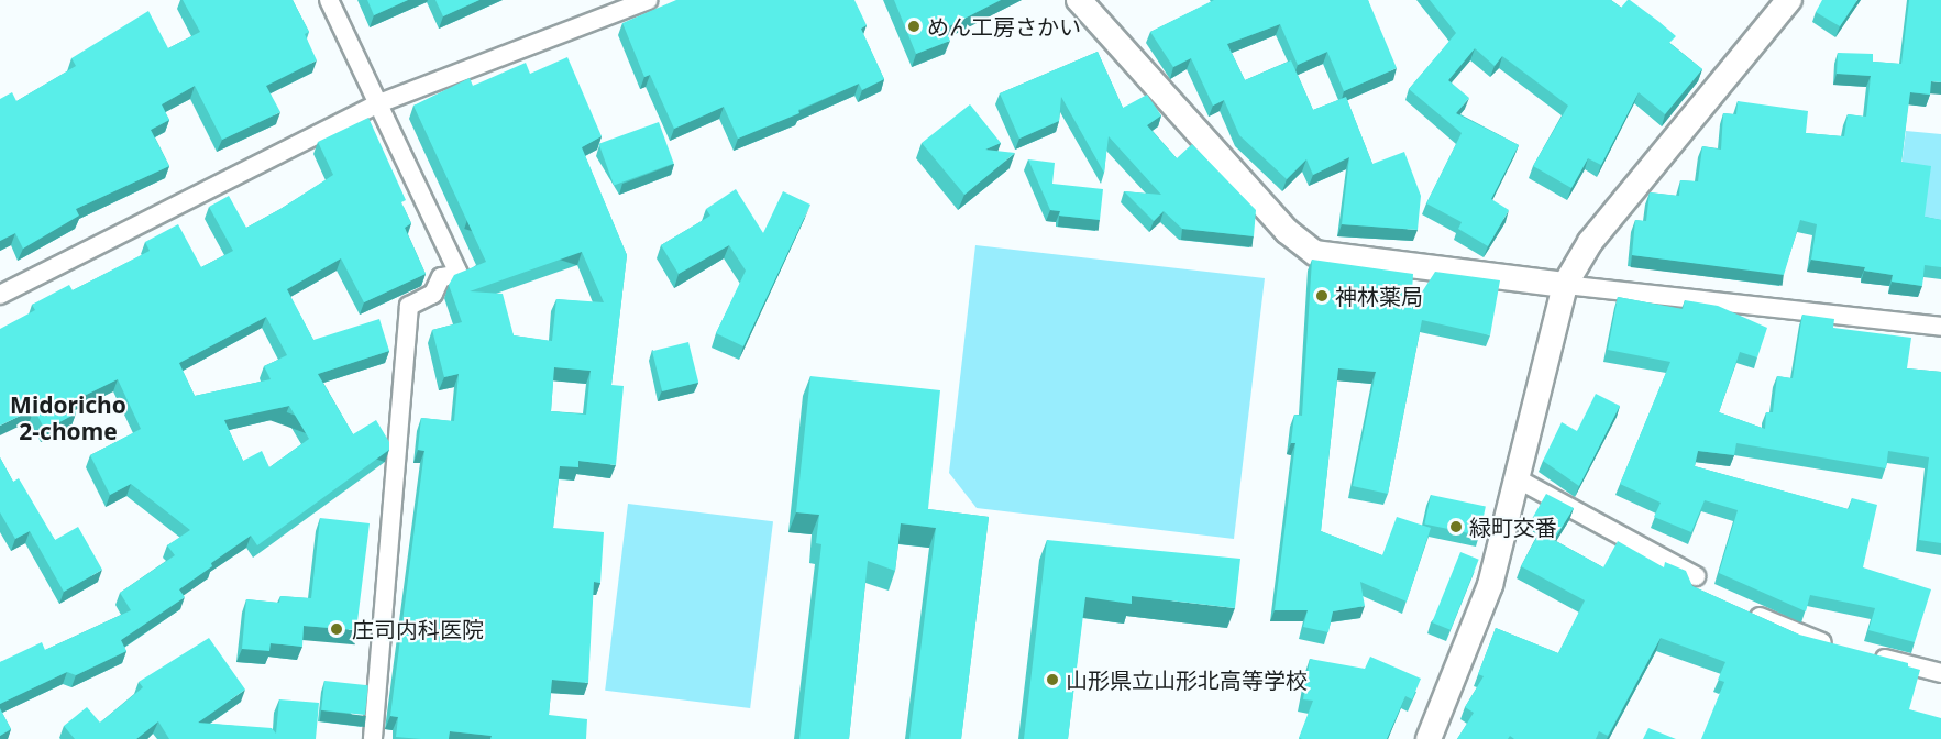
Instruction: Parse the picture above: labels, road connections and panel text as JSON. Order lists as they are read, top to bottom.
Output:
{
  "districts": ["Midoricho 2-chome"],
  "places": [
    "めん工房さかい",
    "神林薬局",
    "緑町交番",
    "庄司内科医院",
    "山形県立山形北高等学校"
  ]
}
